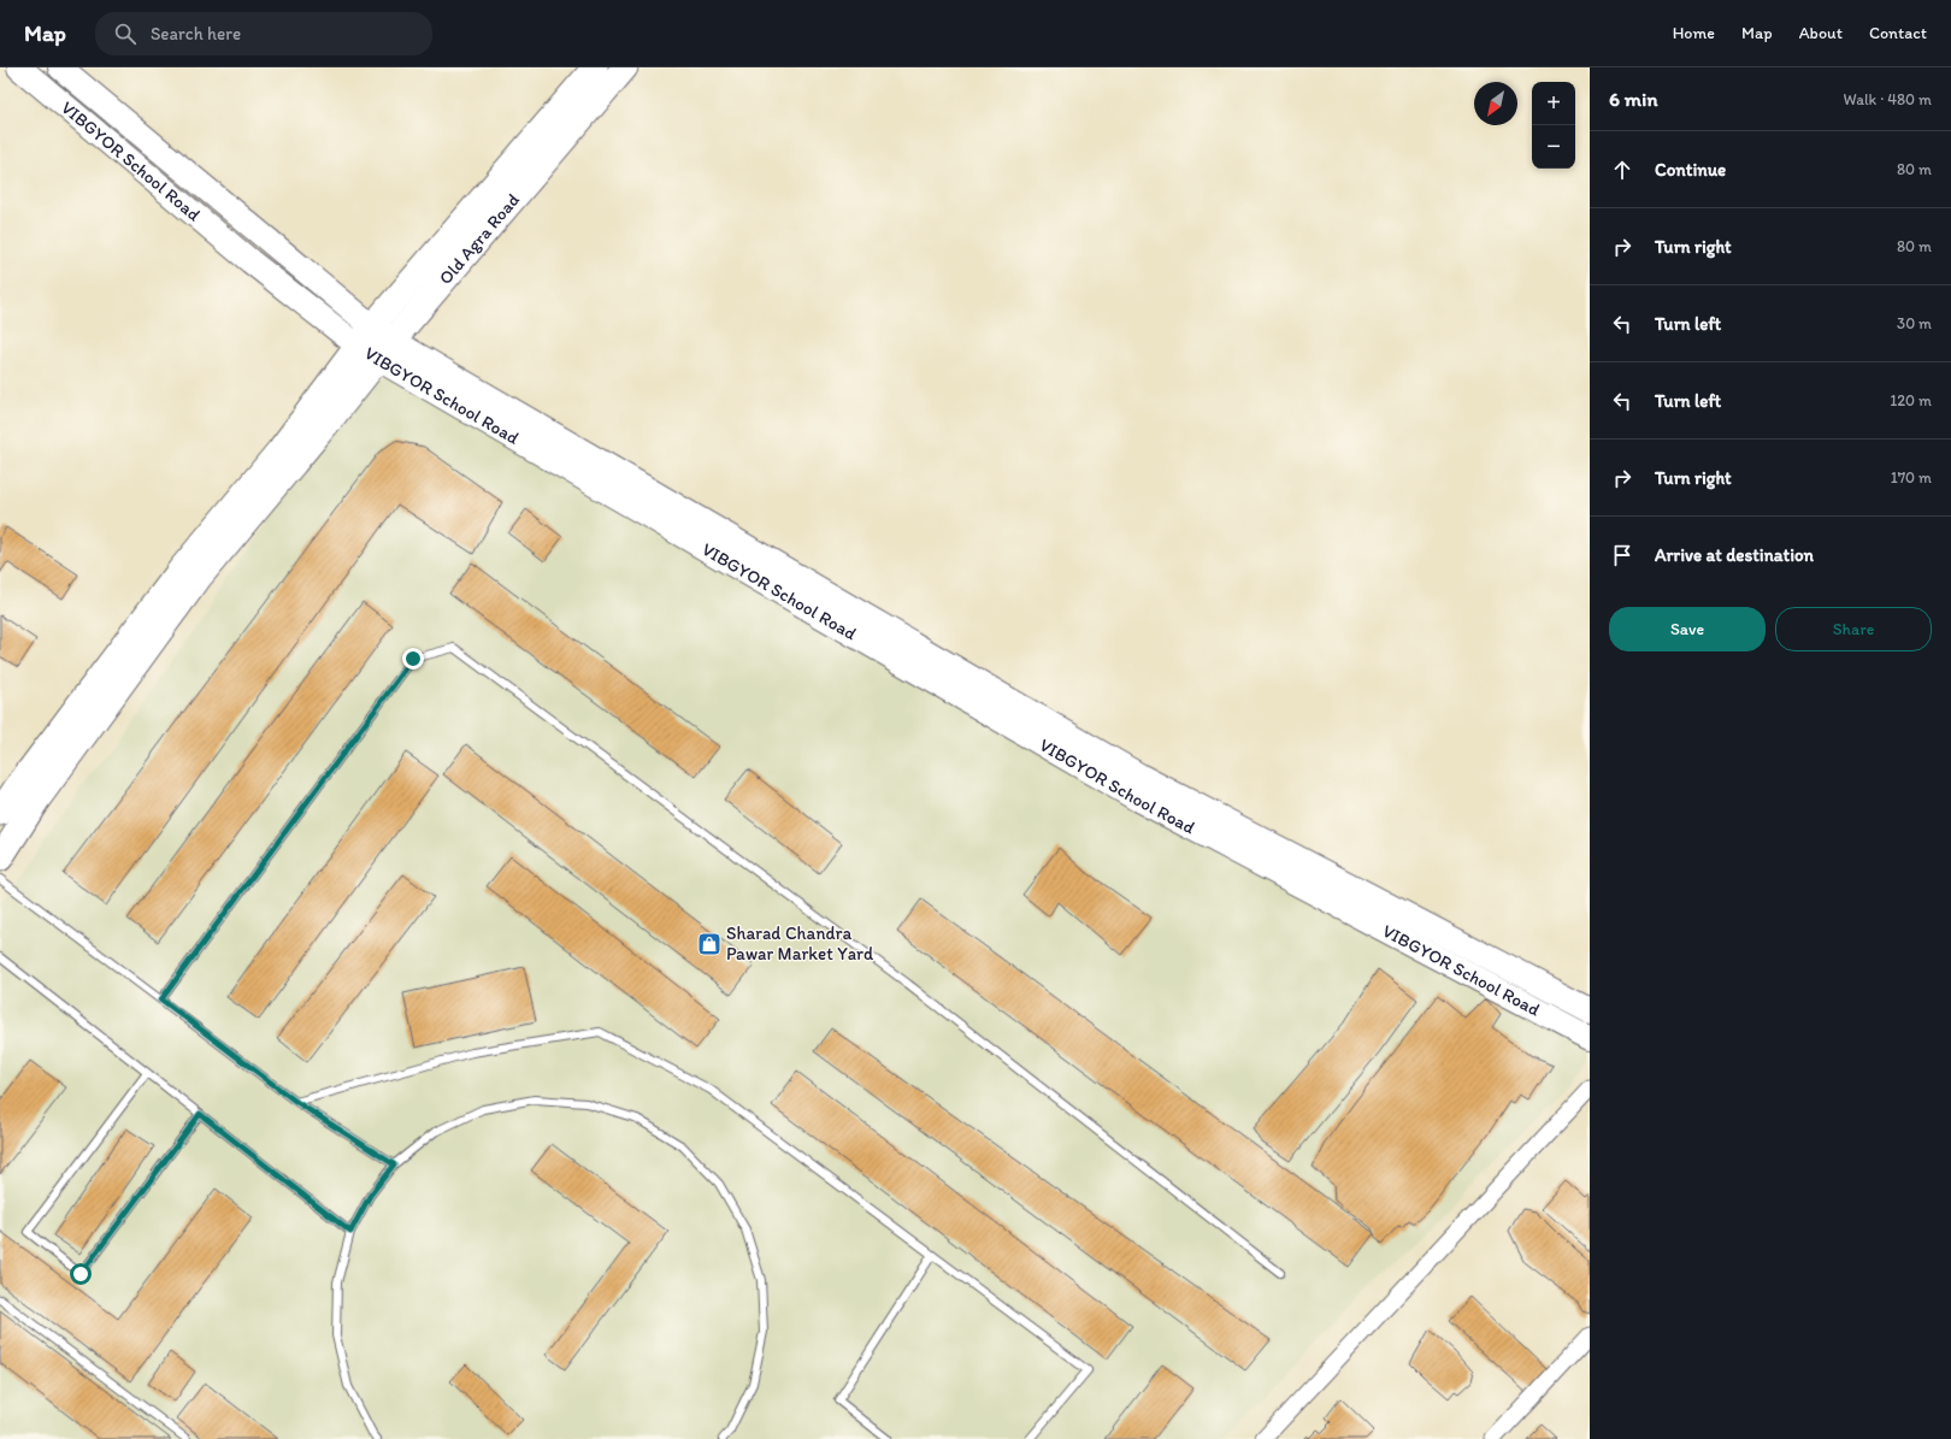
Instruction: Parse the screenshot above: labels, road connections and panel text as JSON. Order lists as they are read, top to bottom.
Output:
{
  "streets": {
    "highway": ["Old Agra Road"],
    "main road": ["VIBGYOR School Road"]
  },
  "crossings": [
    ["VIBGYOR School Road", "Old Agra Road"]
  ],
  "places": {
    "shop": ["Sharad Chandra Pawar Market Yard"]
  },
  "north": "bottom left",
  "page": {
    "header": "Map",
    "search": "Search here",
    "nav": [
      "Home",
      "Map",
      "About",
      "Contact"
    ],
    "heading": ["6 min", "Walk · 480 m"],
    "map_buttons": ["+", "−"],
    "list": [
      ["Continue", "80 m"],
      ["Turn right", "80 m"],
      ["Turn left", "30 m"],
      ["Turn left", "120 m"],
      ["Turn right", "170 m"],
      "Arrive at destination"
    ],
    "buttons": ["Save", "Share"]
  }
}
